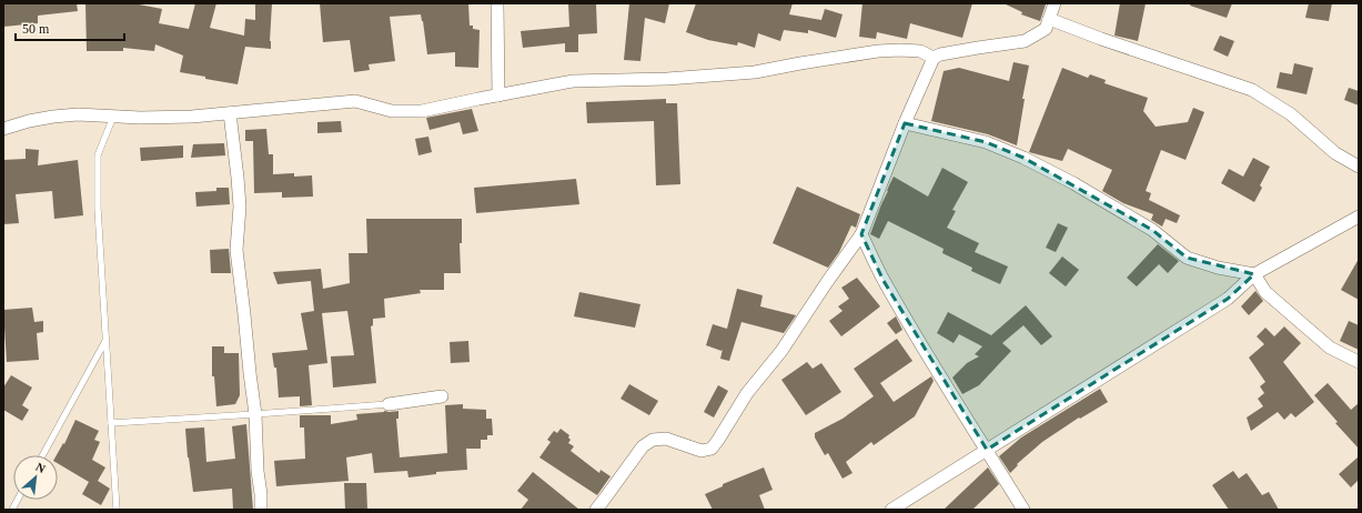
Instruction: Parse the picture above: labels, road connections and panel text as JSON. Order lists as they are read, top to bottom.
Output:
{
  "scale_bar": "50 m",
  "north": "top right"
}
